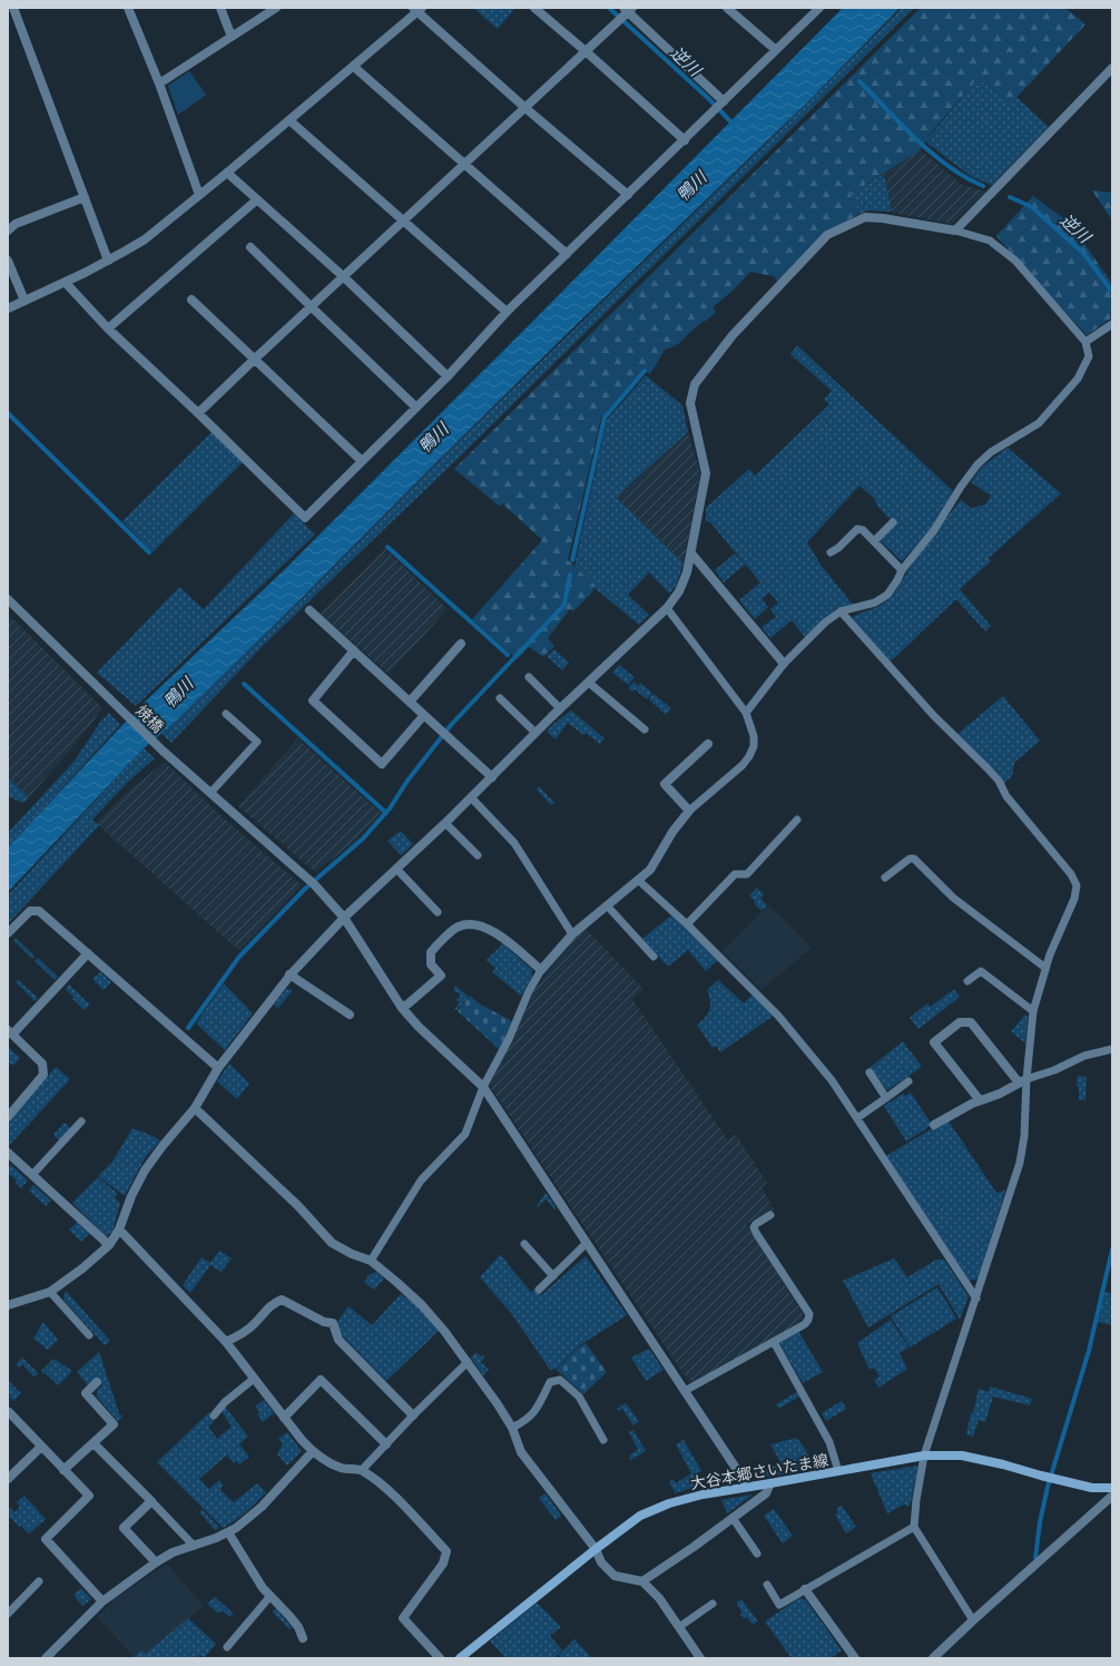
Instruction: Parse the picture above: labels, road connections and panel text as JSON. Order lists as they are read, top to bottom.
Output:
{
  "streets": {
    "main road": ["大谷本郷さいたま線"],
    "street": ["焼橋"]
  },
  "crossings": [
    ["焼橋", "大谷本郷さいたま線"]
  ],
  "water": ["逆川", "鴨川"]
}
